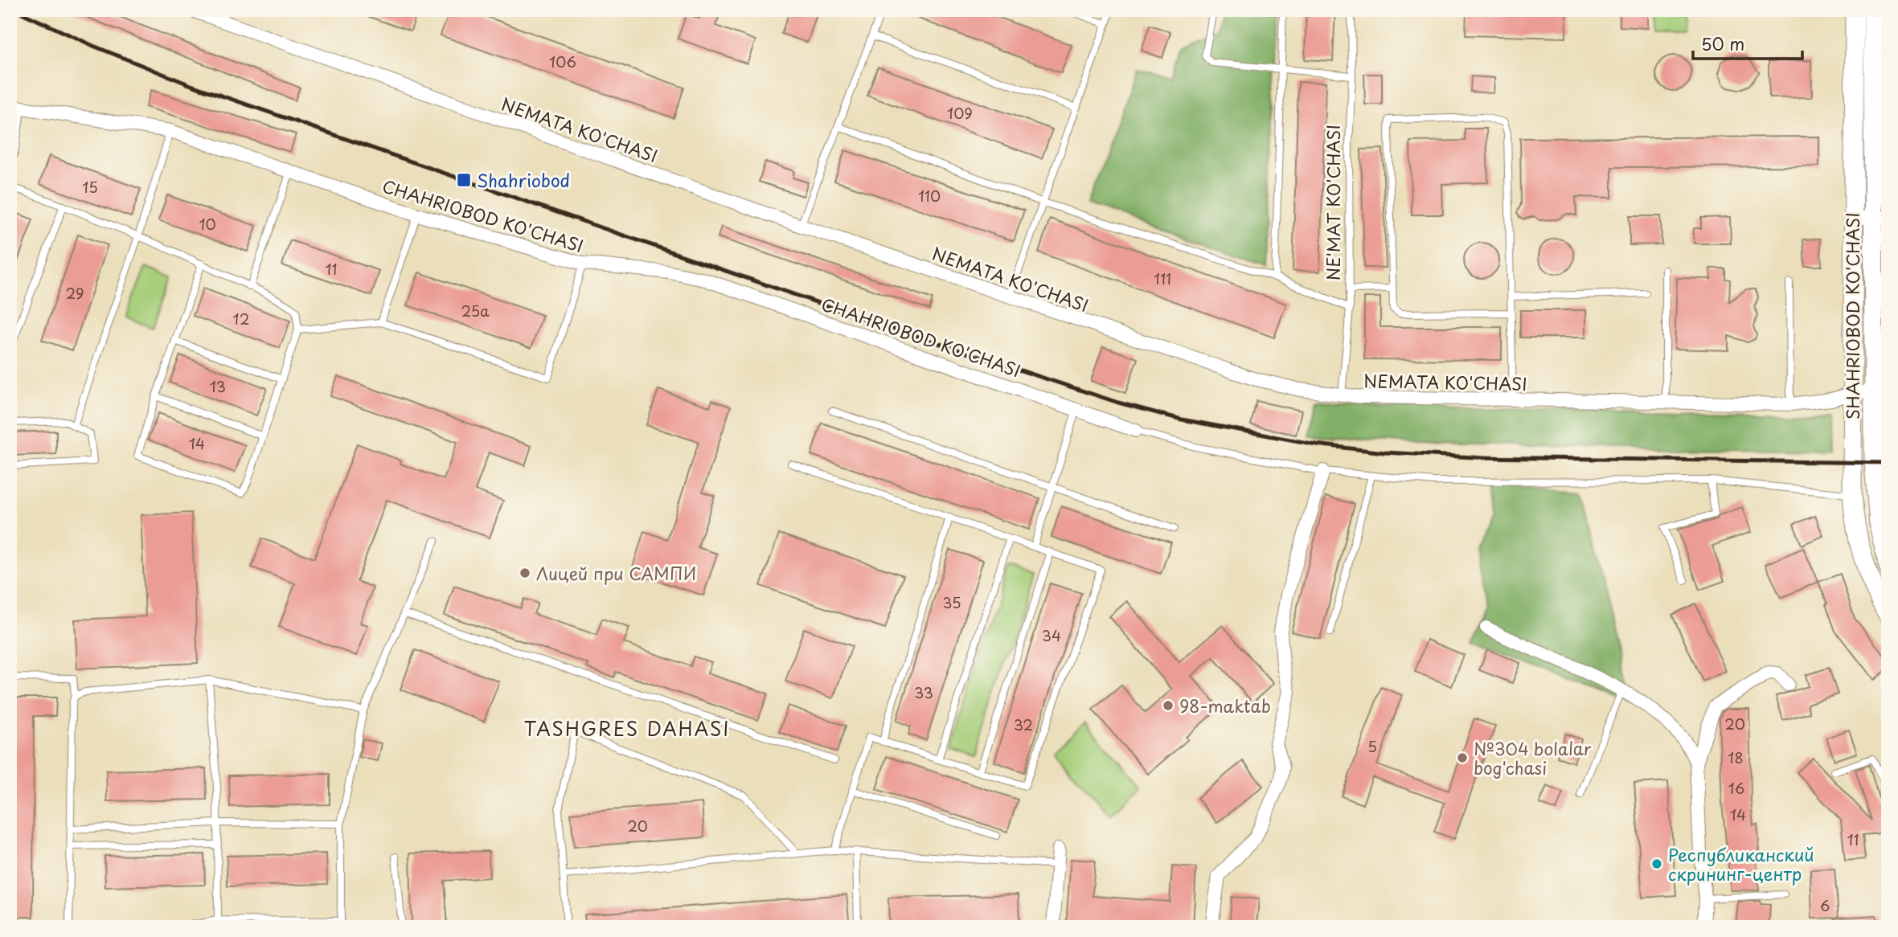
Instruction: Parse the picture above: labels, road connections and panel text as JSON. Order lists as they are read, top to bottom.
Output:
{
  "streets": {
    "main road": ["SHAHRIOBOD KO'CHASI"],
    "street": ["NEMATA KO'CHASI", "CHAHRIOBOD KO'CHASI"],
    "lane": ["NE'MAT KO'CHASI"]
  },
  "crossings": [
    ["NEMATA KO'CHASI", "NE'MAT KO'CHASI"],
    ["NEMATA KO'CHASI", "SHAHRIOBOD KO'CHASI"]
  ],
  "districts": ["TASHGRES DAHASI"],
  "places": {
    "transit": ["Shahriobod"],
    "other": [
      "Лицей при САМПИ",
      "98-maktab",
      "№304 bolalar bog'chasi",
      "Республиканский скрининг-центр"
    ]
  },
  "house_numbers": [
    "106",
    "109",
    "15",
    "110",
    "10",
    "11",
    "111",
    "29",
    "25а",
    "12",
    "13",
    "14",
    "35",
    "34",
    "33",
    "20",
    "32",
    "5",
    "18",
    "16",
    "14",
    "20",
    "11",
    "6"
  ],
  "scale_bar": "50 m"
}
